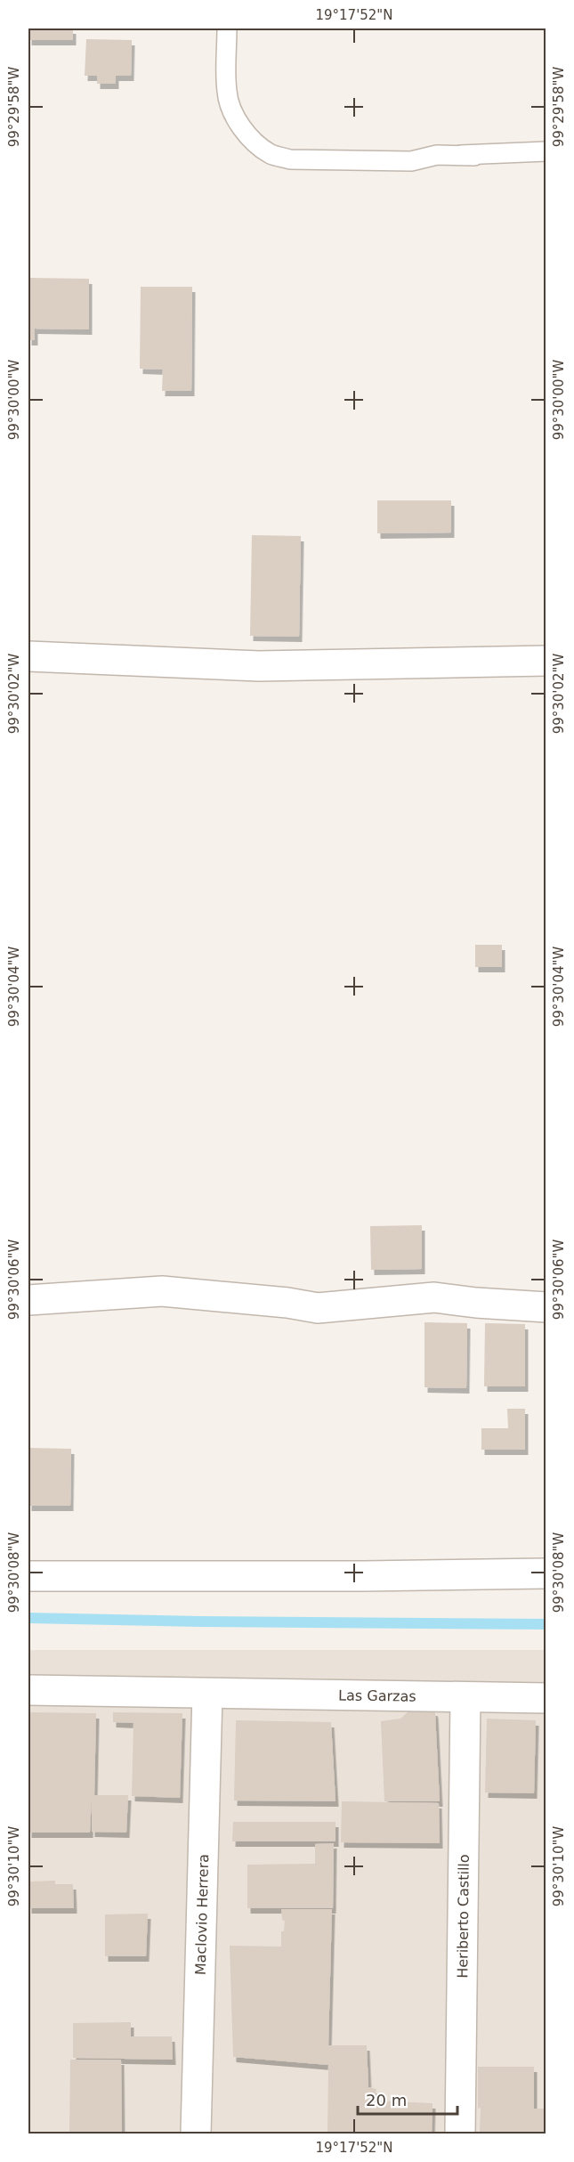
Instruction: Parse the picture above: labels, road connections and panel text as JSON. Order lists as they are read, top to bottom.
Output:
{
  "streets": {
    "street": ["Las Garzas", "Maclovio Herrera", "Heriberto Castillo"]
  },
  "crossings": [
    ["Las Garzas", "Maclovio Herrera"],
    ["Las Garzas", "Heriberto Castillo"]
  ],
  "scale_bar": "20 m",
  "coordinates": [
    "19°17'52\"N",
    "99°29'58\"W",
    "99°30'00\"W",
    "99°30'02\"W",
    "99°30'04\"W",
    "99°30'06\"W",
    "99°30'08\"W",
    "99°30'10\"W"
  ]
}
